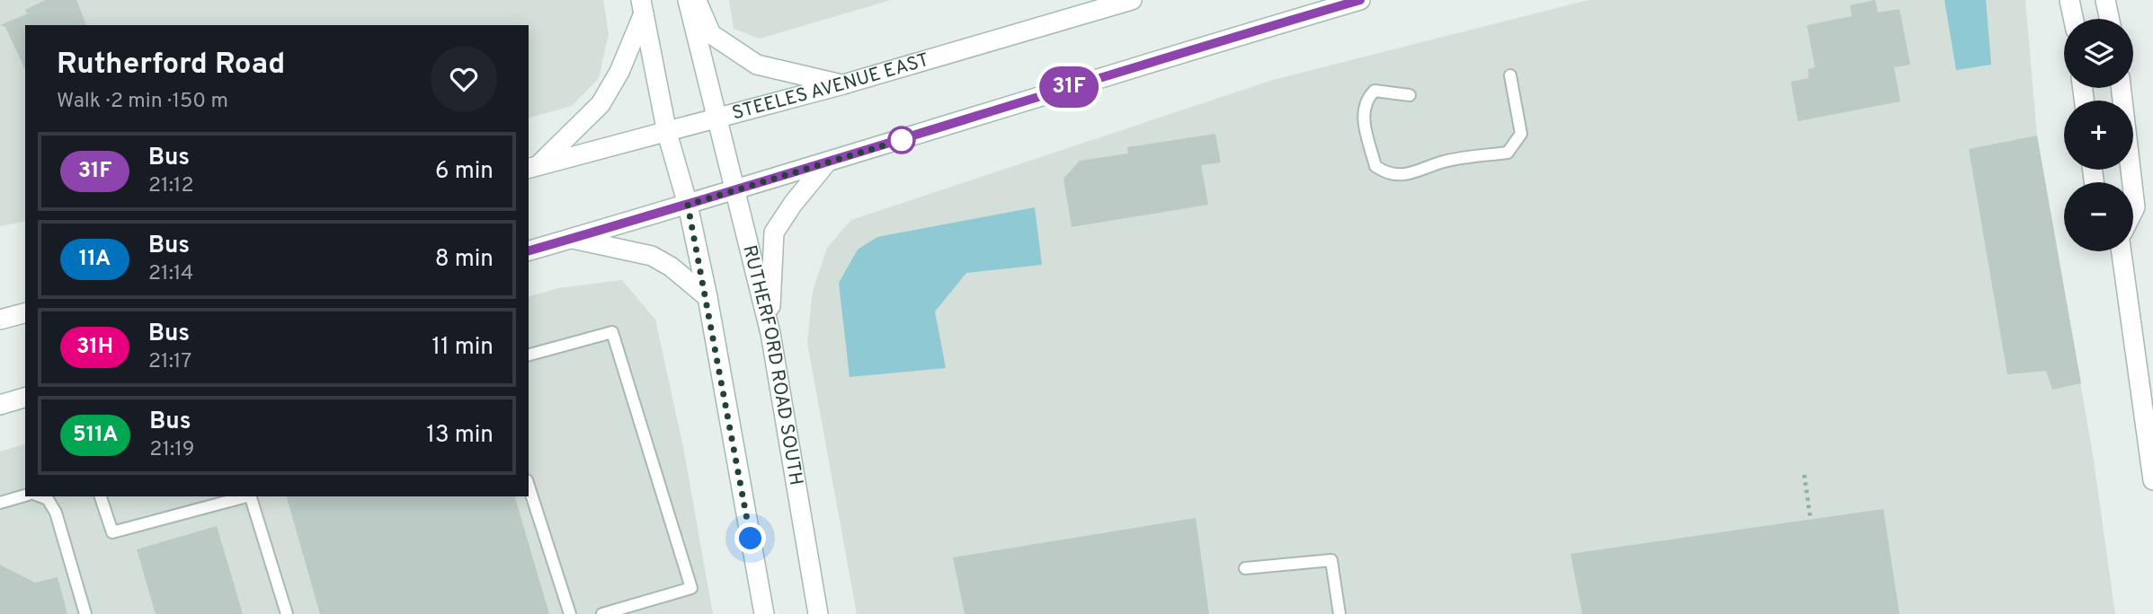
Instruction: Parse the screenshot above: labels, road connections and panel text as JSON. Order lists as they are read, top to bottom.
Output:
{
  "streets": {
    "main road": ["STEELES AVENUE EAST", "RUTHERFORD ROAD SOUTH"]
  },
  "crossings": [
    ["STEELES AVENUE EAST", "RUTHERFORD ROAD SOUTH"]
  ],
  "lines": ["bus line 31F"],
  "page": {
    "on_map": "31F",
    "map_buttons": ["+", "−"],
    "heading": ["Rutherford Road", "Walk · 2 min · 150 m"],
    "list": [
      {
        "mark": "31F",
        "name": "Bus",
        "note": "21:12",
        "value": "6 min"
      },
      {
        "mark": "11A",
        "name": "Bus",
        "note": "21:14",
        "value": "8 min"
      },
      {
        "mark": "31H",
        "name": "Bus",
        "note": "21:17",
        "value": "11 min"
      },
      {
        "mark": "511A",
        "name": "Bus",
        "note": "21:19",
        "value": "13 min"
      }
    ]
  }
}
